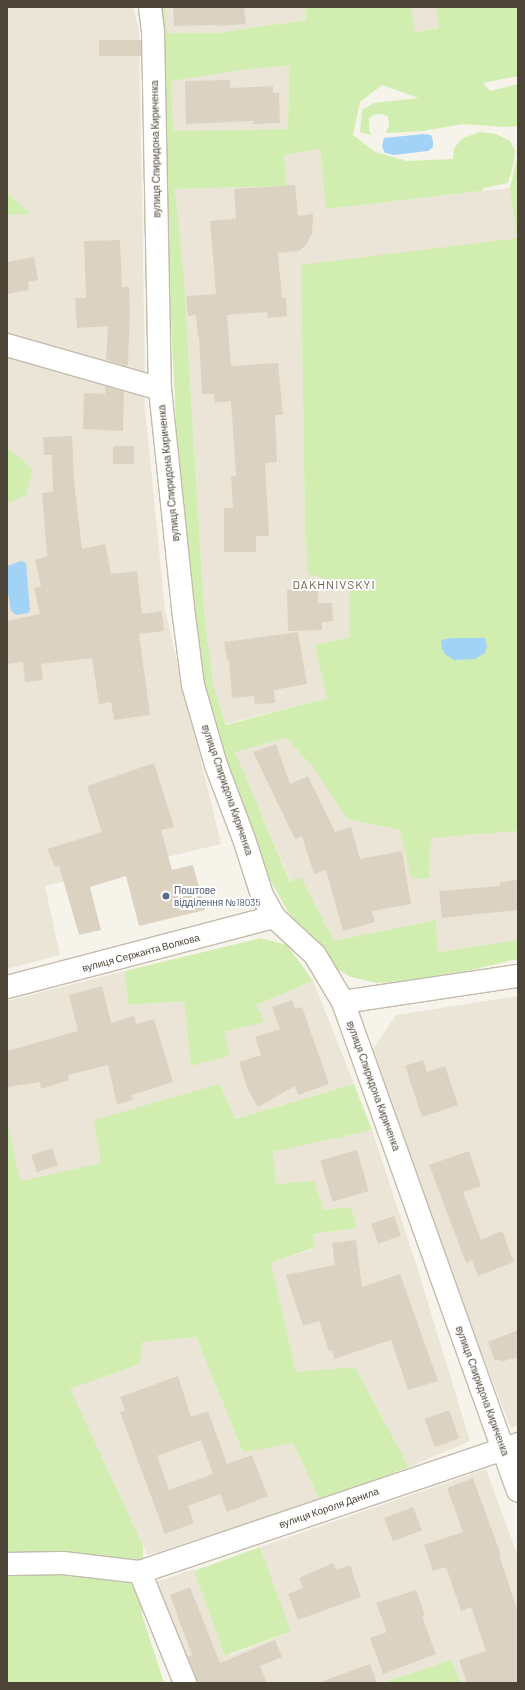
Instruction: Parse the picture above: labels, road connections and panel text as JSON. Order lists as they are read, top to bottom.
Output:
{
  "streets": {
    "street": ["вулиця Спиридона Кириченка", "вулиця Сержанта Волкова", "вулиця Короля Данила"]
  },
  "crossings": [
    ["вулиця Спиридона Кириченка", "вулиця Сержанта Волкова"],
    ["вулиця Спиридона Кириченка", "вулиця Короля Данила"]
  ],
  "districts": ["DAKHNIVSKYI"],
  "places": ["Поштове відділення №18035"]
}
